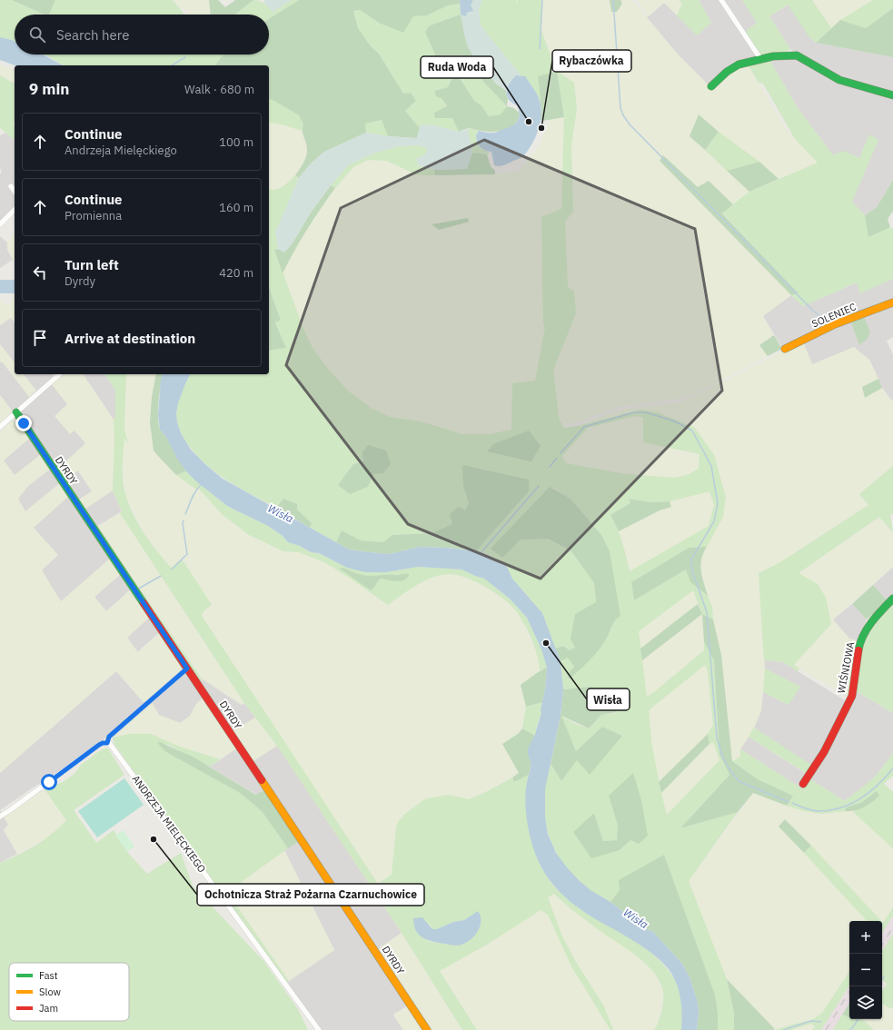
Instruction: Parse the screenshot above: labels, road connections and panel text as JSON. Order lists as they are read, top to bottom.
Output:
{
  "streets": {
    "street": [
      "SOLENIEC",
      "DYRDY",
      "WIŚNIOWA",
      "ANDRZEJA MIELĘCKIEGO"
    ]
  },
  "water": ["Wisła"],
  "places": [
    "Ruda Woda",
    "Rybaczówka",
    "Wisła",
    "Ochotnicza Straż Pożarna Czarnuchowice"
  ],
  "legend": ["Fast", "Slow", "Jam"],
  "page": {
    "search": "Search here",
    "heading": ["9 min", "Walk · 680 m"],
    "list": [
      ["Continue", "Andrzeja Mielęckiego", "100 m"],
      ["Continue", "Promienna", "160 m"],
      ["Turn left", "Dyrdy", "420 m"],
      "Arrive at destination"
    ],
    "map_buttons": ["+", "−"]
  }
}
